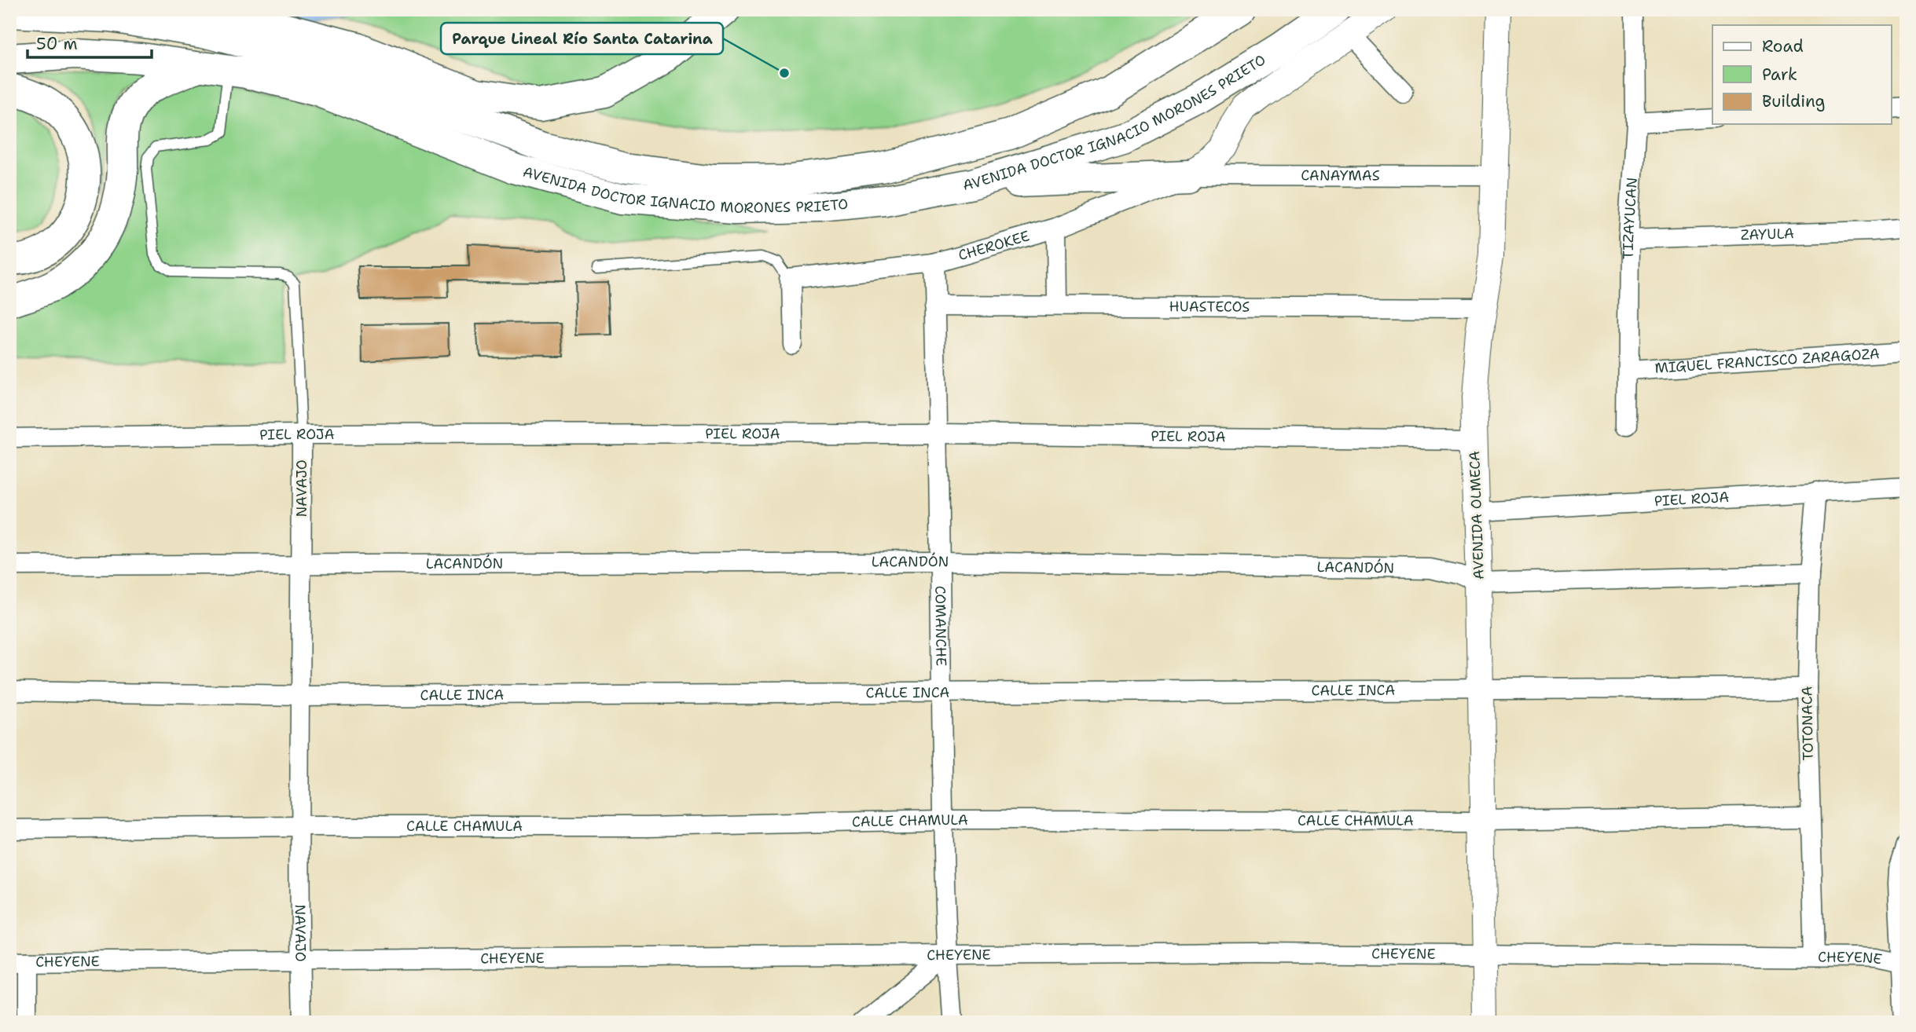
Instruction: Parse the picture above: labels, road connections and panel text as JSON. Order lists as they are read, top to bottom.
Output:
{
  "streets": {
    "highway": ["AVENIDA DOCTOR IGNACIO MORONES PRIETO"],
    "street": [
      "CANAYMAS",
      "TIZAYUCAN",
      "ZAYULA",
      "CHEROKEE",
      "HUASTECOS",
      "MIGUEL FRANCISCO ZARAGOZA",
      "PIEL ROJA",
      "NAVAJO",
      "AVENIDA OLMECA",
      "LACANDÓN",
      "COMANCHE",
      "CALLE INCA",
      "TOTONACA",
      "CALLE CHAMULA",
      "CHEYENE"
    ]
  },
  "crossings": [
    ["AVENIDA DOCTOR IGNACIO MORONES PRIETO", "CANAYMAS"],
    ["AVENIDA DOCTOR IGNACIO MORONES PRIETO", "CHEROKEE"],
    ["AVENIDA DOCTOR IGNACIO MORONES PRIETO", "NAVAJO"],
    ["CANAYMAS", "CHEROKEE"],
    ["CANAYMAS", "AVENIDA OLMECA"],
    ["TIZAYUCAN", "ZAYULA"],
    ["TIZAYUCAN", "MIGUEL FRANCISCO ZARAGOZA"],
    ["CHEROKEE", "COMANCHE"],
    ["HUASTECOS", "AVENIDA OLMECA"],
    ["HUASTECOS", "COMANCHE"],
    ["PIEL ROJA", "NAVAJO"],
    ["PIEL ROJA", "AVENIDA OLMECA"],
    ["PIEL ROJA", "COMANCHE"],
    ["PIEL ROJA", "TOTONACA"],
    ["NAVAJO", "LACANDÓN"],
    ["NAVAJO", "CALLE INCA"],
    ["NAVAJO", "CALLE CHAMULA"],
    ["NAVAJO", "CHEYENE"],
    ["AVENIDA OLMECA", "LACANDÓN"],
    ["AVENIDA OLMECA", "CALLE INCA"],
    ["AVENIDA OLMECA", "CALLE CHAMULA"],
    ["AVENIDA OLMECA", "CHEYENE"],
    ["LACANDÓN", "COMANCHE"],
    ["LACANDÓN", "TOTONACA"],
    ["COMANCHE", "CALLE INCA"],
    ["COMANCHE", "CALLE CHAMULA"],
    ["COMANCHE", "CHEYENE"],
    ["CALLE INCA", "TOTONACA"],
    ["TOTONACA", "CALLE CHAMULA"],
    ["TOTONACA", "CHEYENE"]
  ],
  "places": ["Parque Lineal Río Santa Catarina"],
  "legend": ["Road", "Park", "Building"],
  "scale_bar": "50 m"
}
